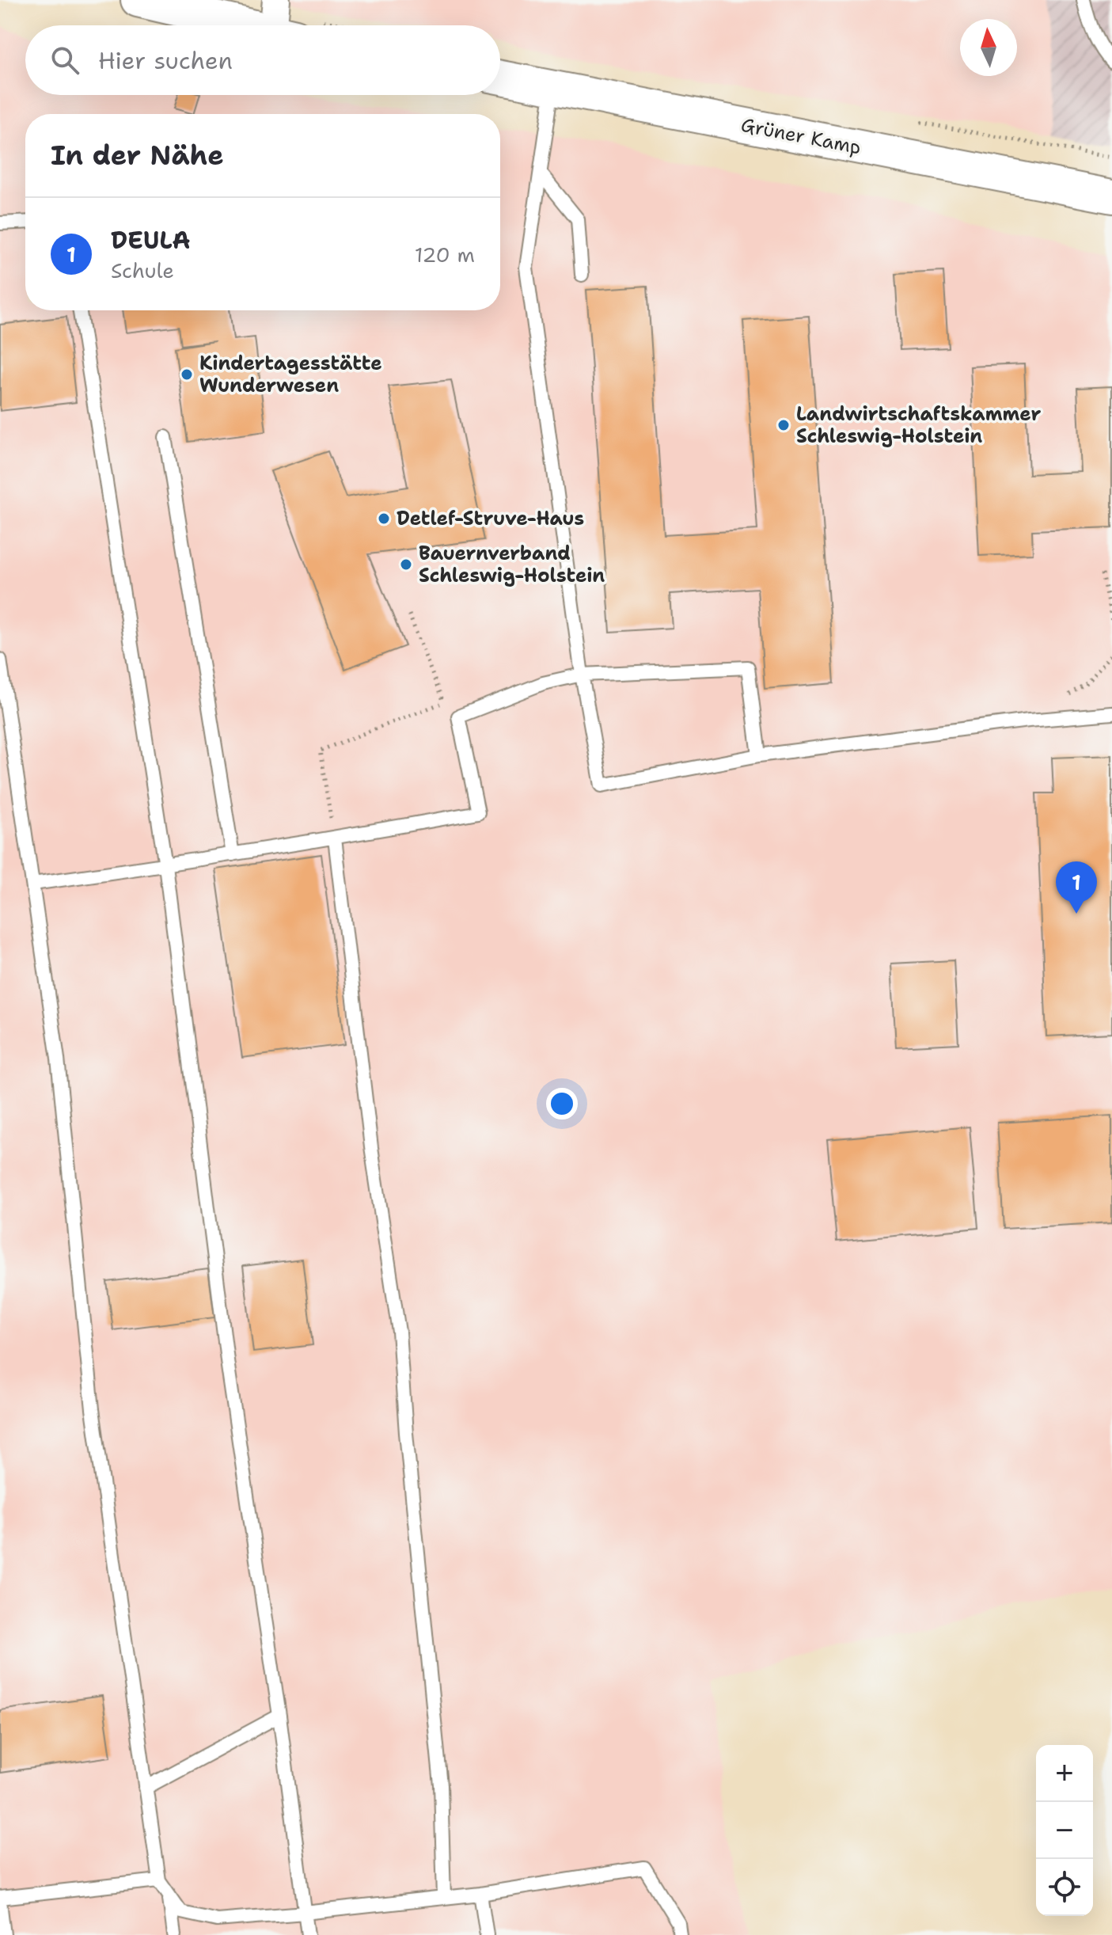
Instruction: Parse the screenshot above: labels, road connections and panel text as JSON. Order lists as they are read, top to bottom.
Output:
{
  "streets": {
    "street": ["Grüner Kamp"]
  },
  "places": [
    "Kindertagesstätte Wunderwesen",
    "Landwirtschaftskammer Schleswig-Holstein",
    "Detlef-Struve-Haus",
    "Bauernverband Schleswig-Holstein"
  ],
  "north": "top",
  "page": {
    "search": "Hier suchen",
    "heading": "In der Nähe",
    "list": [
      {
        "mark": "1",
        "name": "DEULA",
        "note": "Schule",
        "value": "120 m"
      }
    ],
    "pins": "1",
    "map_buttons": ["+", "−"]
  }
}
